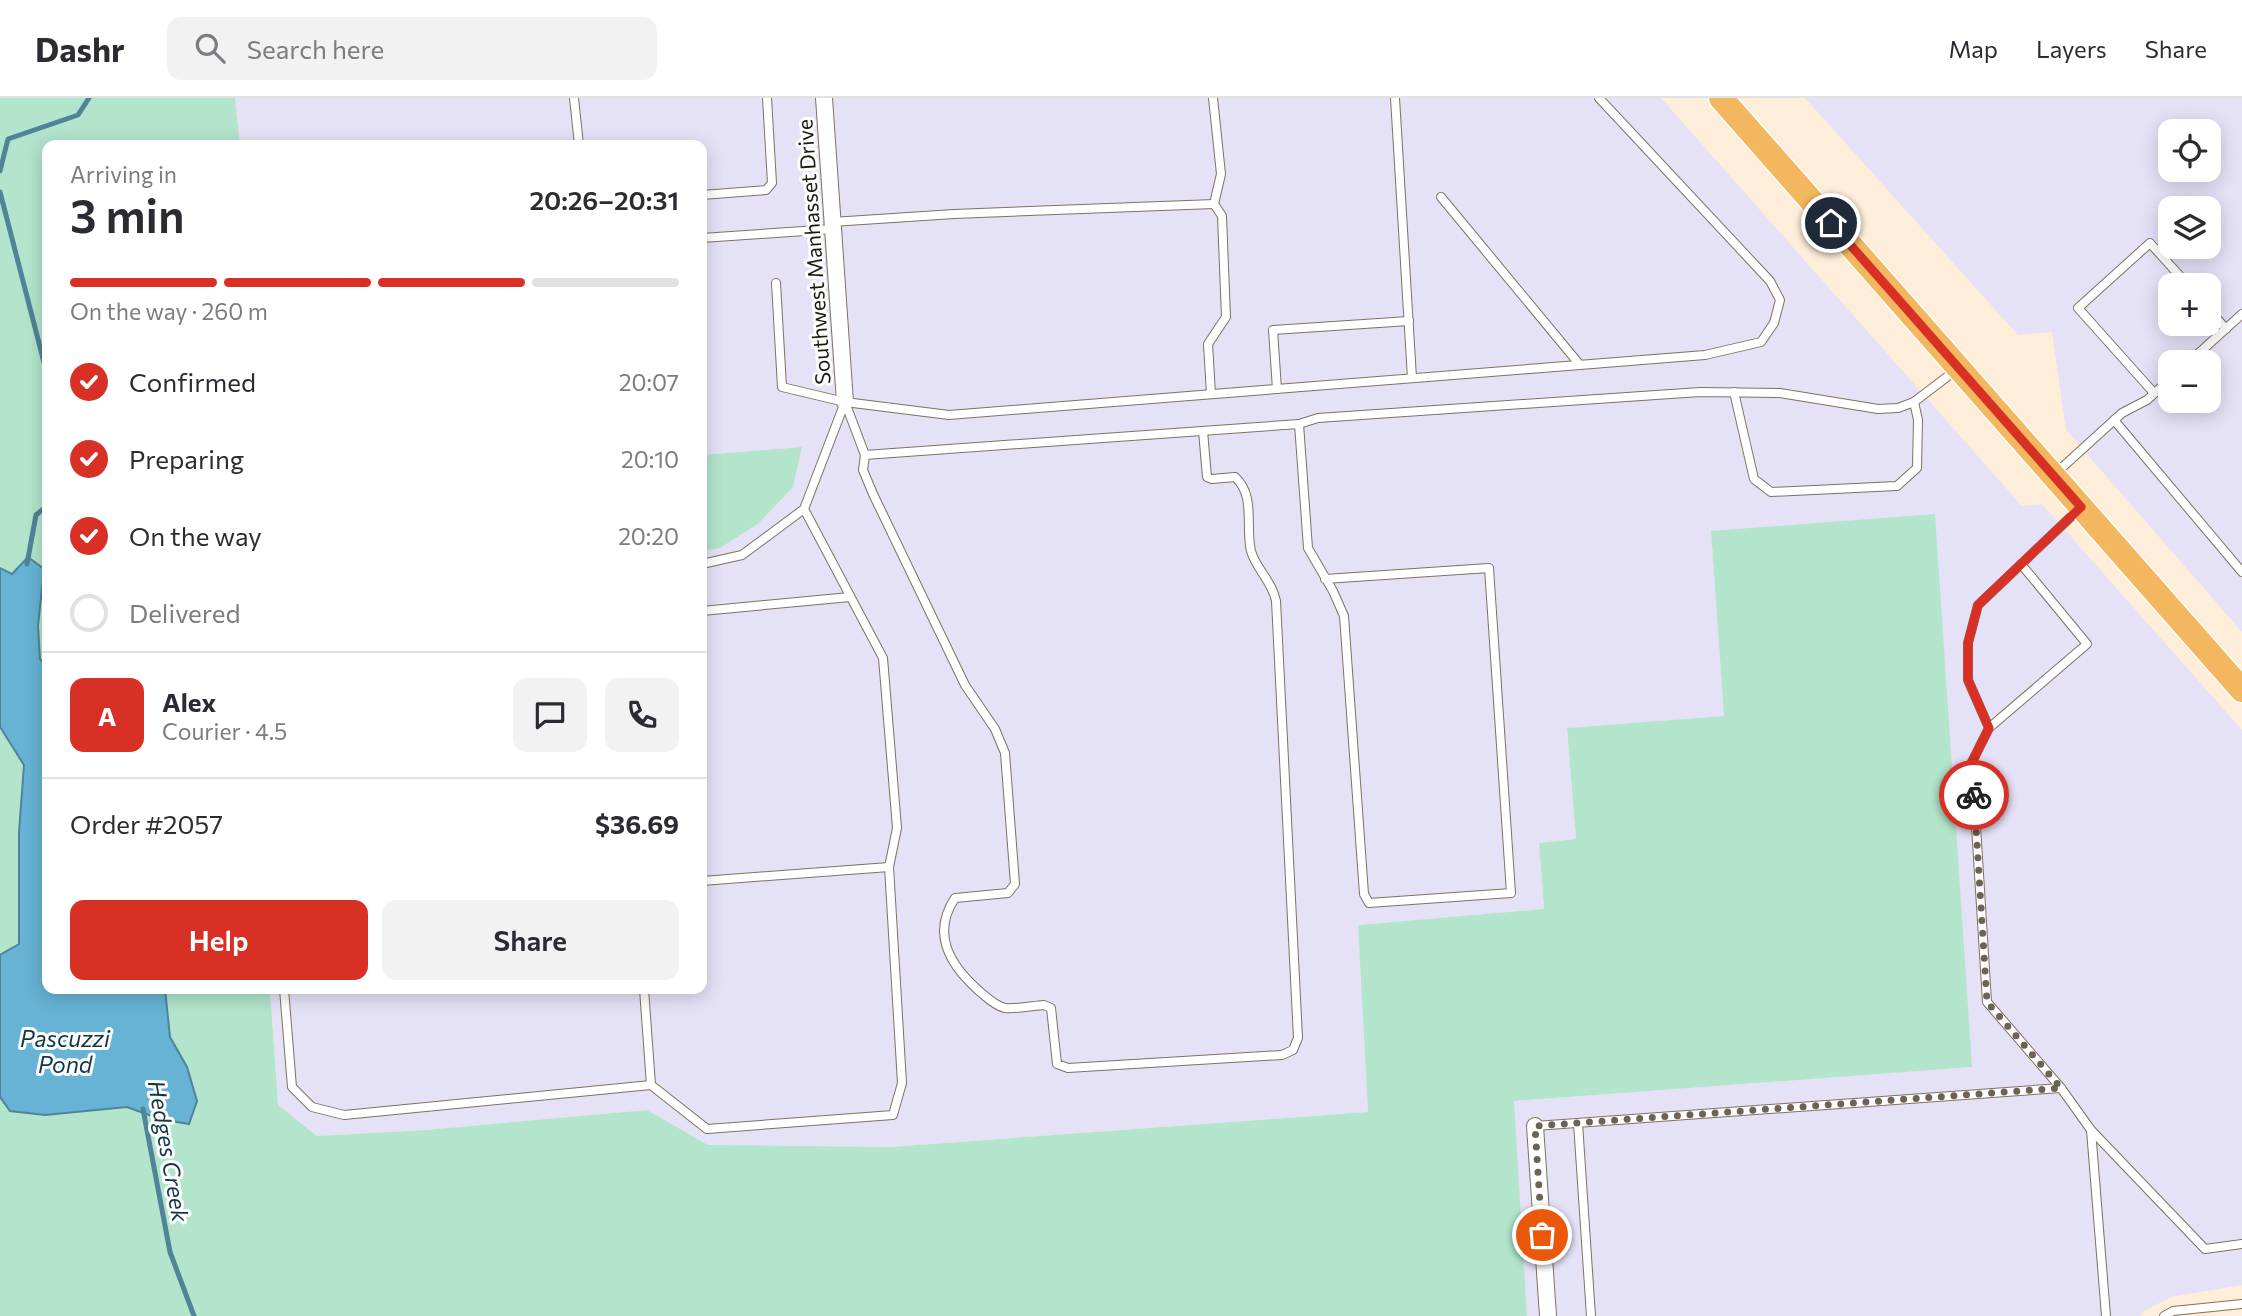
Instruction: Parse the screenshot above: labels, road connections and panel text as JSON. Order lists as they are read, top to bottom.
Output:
{
  "streets": {
    "street": ["Southwest Manhasset Drive"]
  },
  "water": ["Pascuzzi Pond", "Hedges Creek"],
  "page": {
    "header": "Dashr",
    "search": "Search here",
    "nav": ["Map", "Layers", "Share"],
    "map_buttons": ["+", "−"],
    "heading": ["3 min", "Arriving in", "20:26–20:31"],
    "panel": [
      "Alex",
      "Courier · 4.5",
      "Order #2057",
      "$36.69"
    ],
    "bar": "On the way · 260 m",
    "list": [
      ["Confirmed", "20:07"],
      ["Preparing", "20:10"],
      ["On the way", "20:20"],
      "Delivered"
    ],
    "round": "A",
    "buttons": ["Help", "Share"]
  }
}
